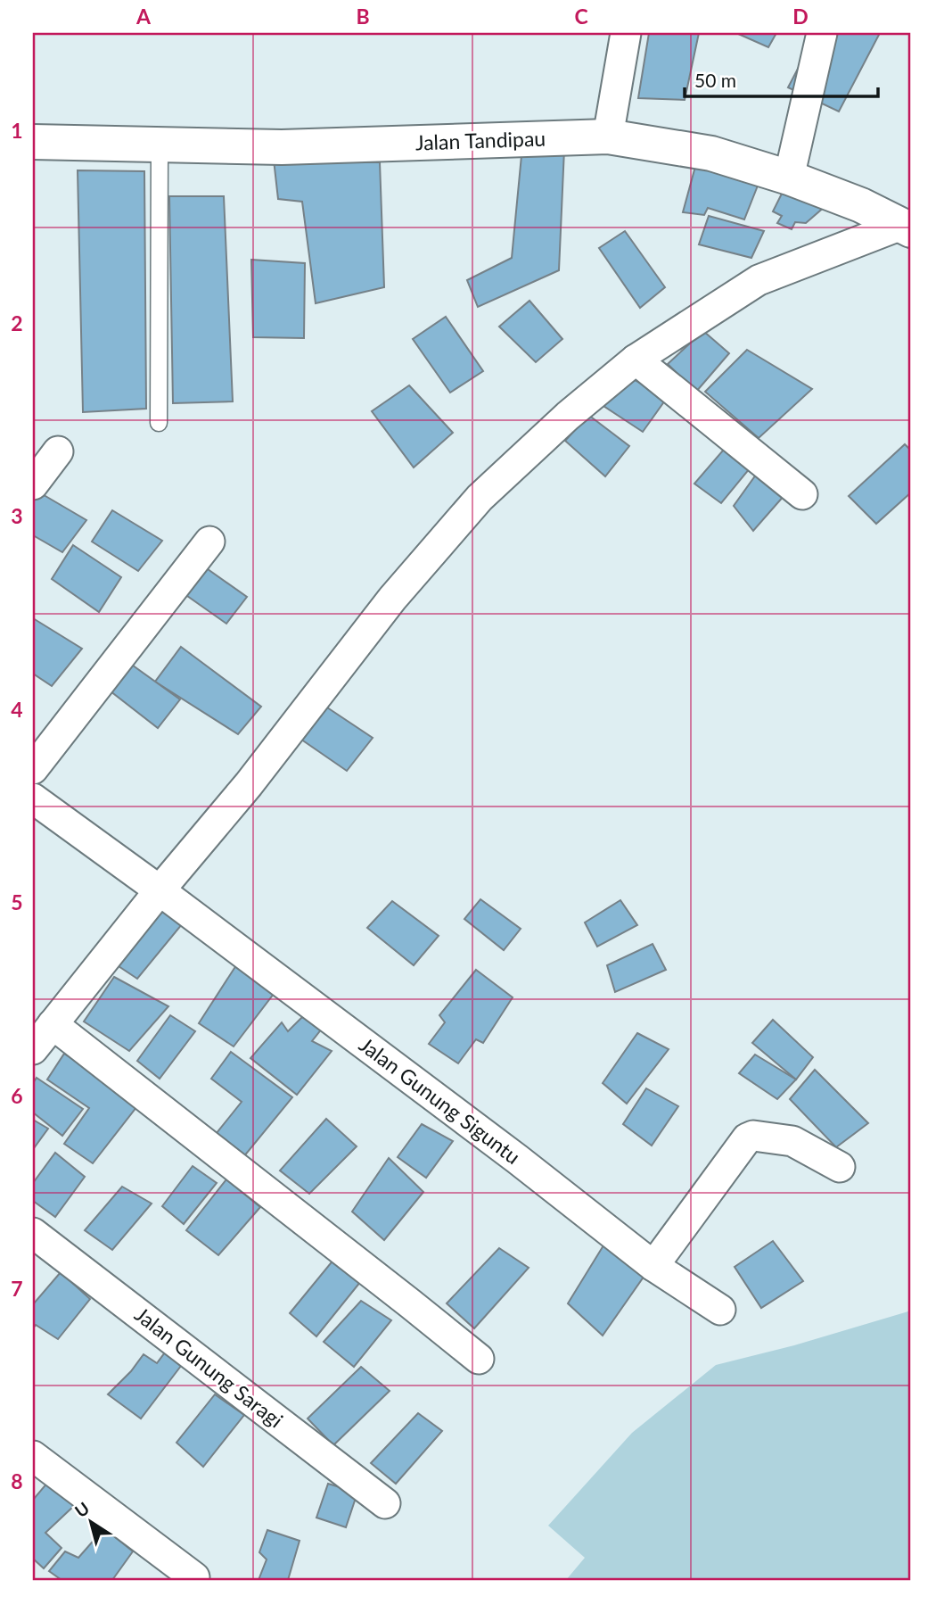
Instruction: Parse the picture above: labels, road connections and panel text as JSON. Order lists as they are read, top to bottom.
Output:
{
  "streets": {
    "street": ["Jalan Tandipau", "Jalan Gunung Siguntu", "Jalan Gunung Saragi"]
  },
  "scale_bar": "50 m",
  "north": "top left",
  "grid": {
    "columns": [
      "A",
      "B",
      "C",
      "D"
    ],
    "rows": [
      "1",
      "2",
      "3",
      "4",
      "5",
      "6",
      "7",
      "8"
    ]
  }
}
